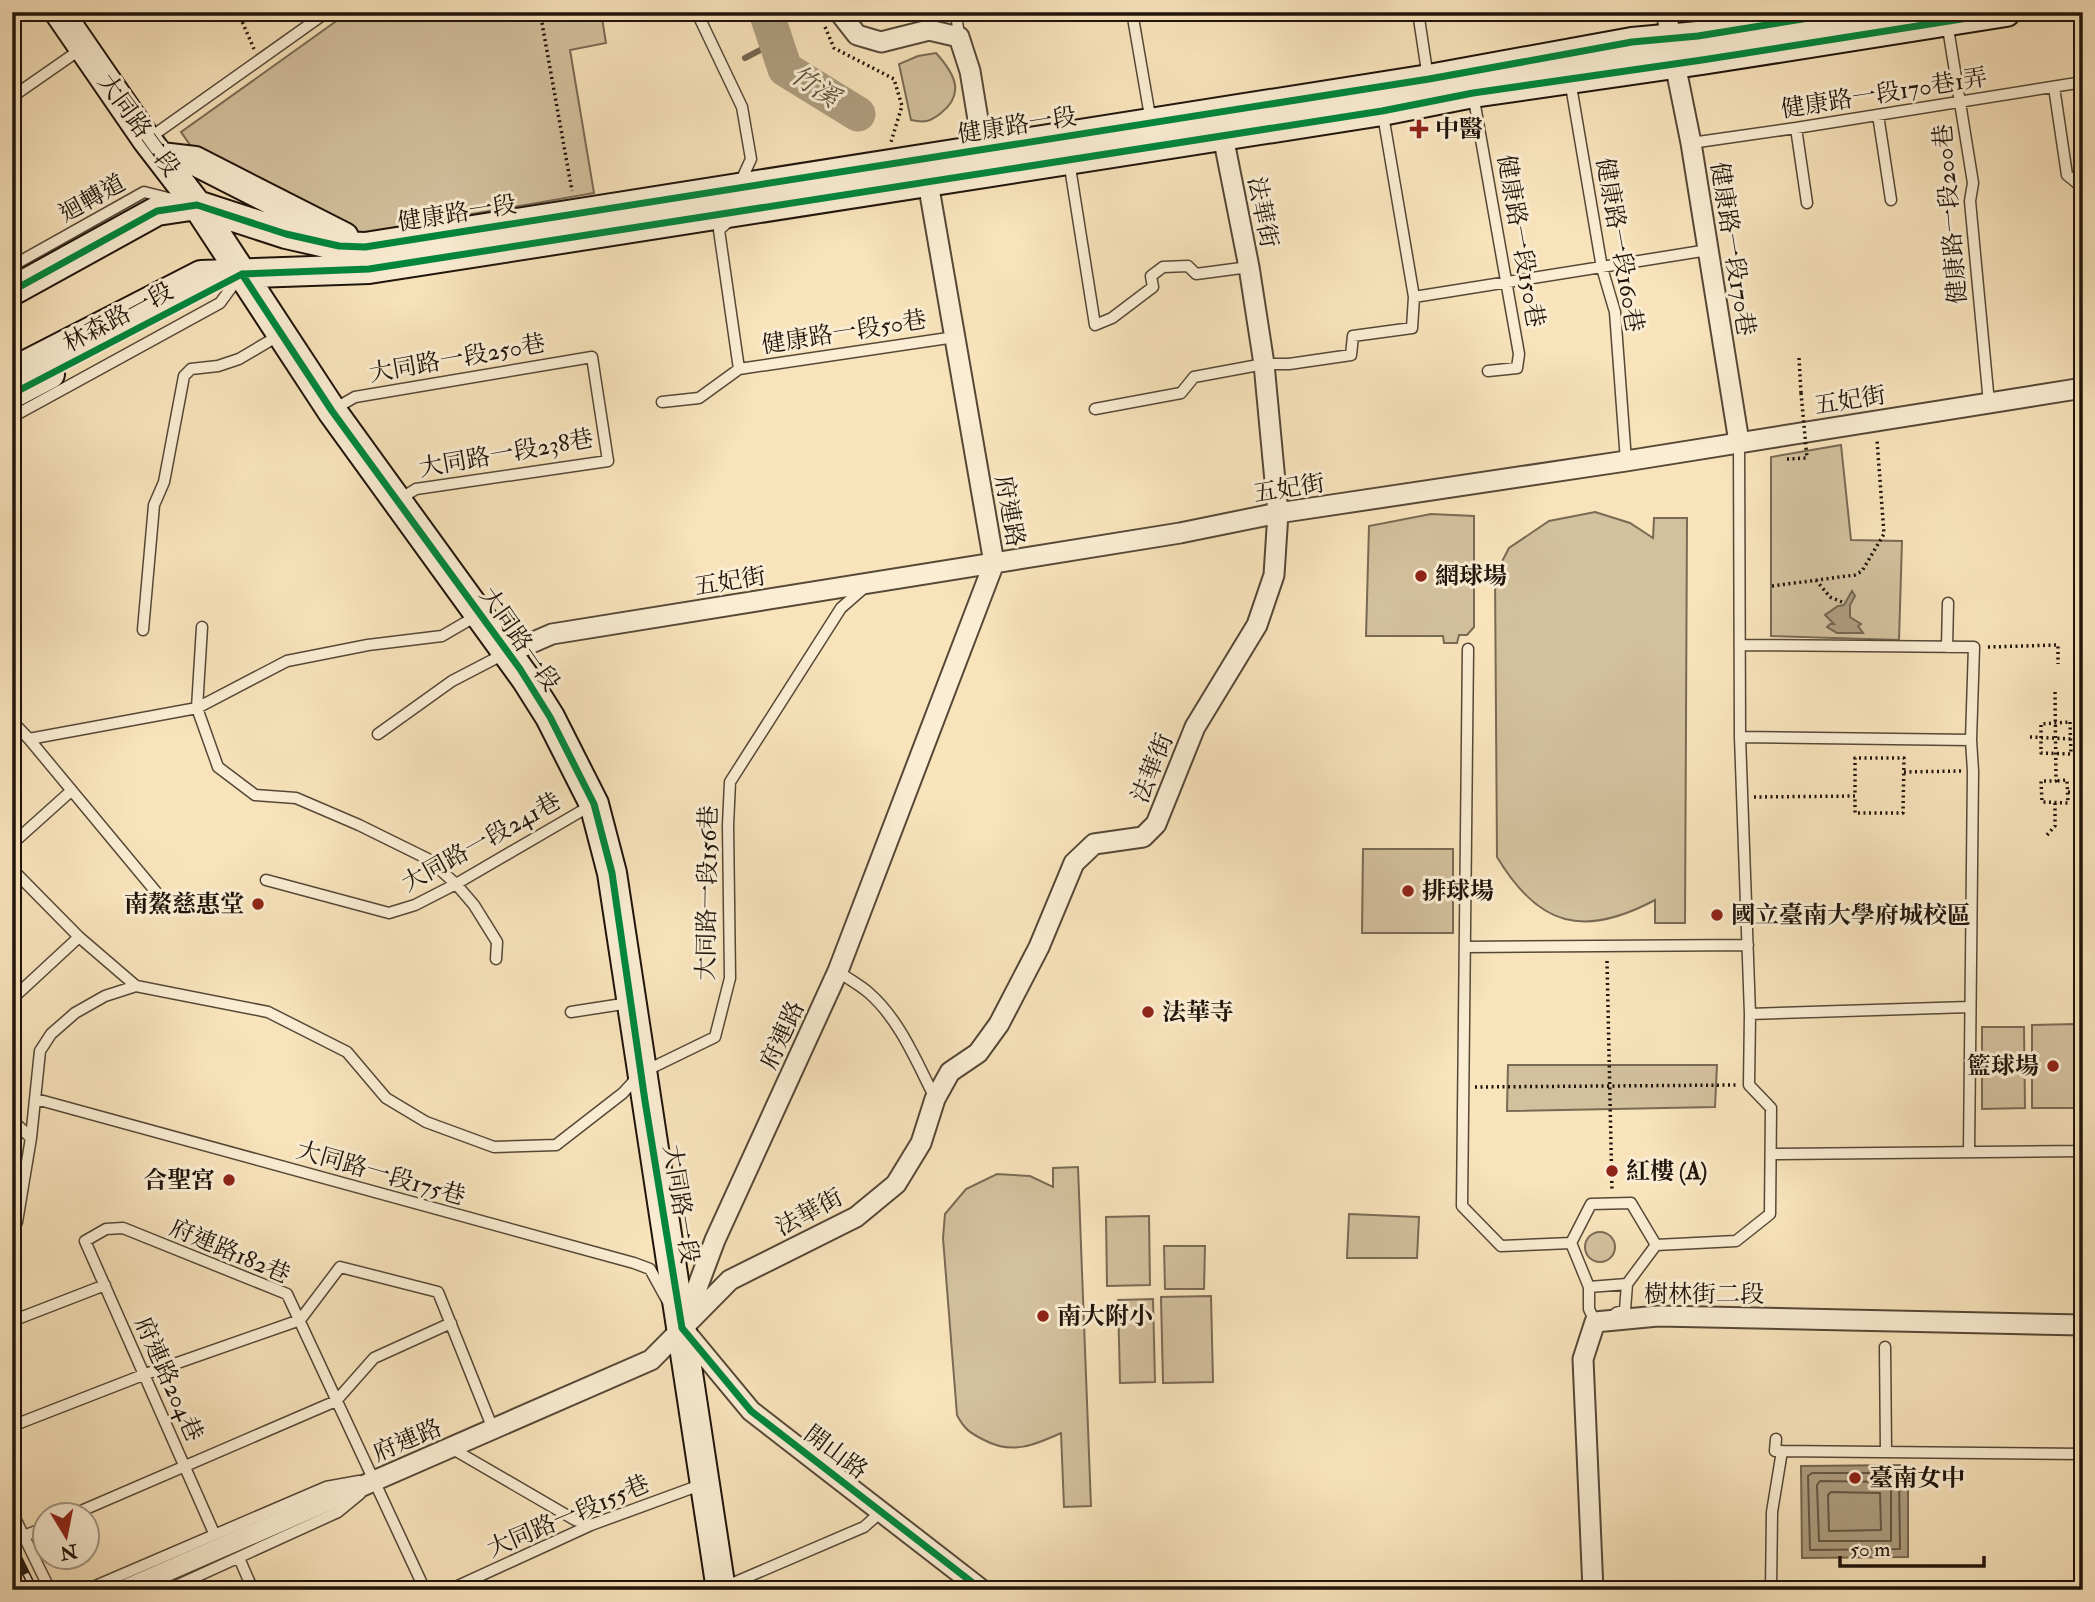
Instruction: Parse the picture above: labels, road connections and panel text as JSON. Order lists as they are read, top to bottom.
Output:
{
  "streets": {
    "street": [
      "大同路二段",
      "健康路一段",
      "法華街",
      "健康路一段170巷",
      "林森路一段",
      "五妃街",
      "府連路",
      "大同路一段",
      "樹林街二段",
      "開山路"
    ],
    "lane": [
      "健康路一段170巷1弄",
      "迴轉道",
      "健康路一段200巷",
      "健康路一段150巷",
      "健康路一段160巷",
      "健康路一段50巷",
      "大同路一段250巷",
      "大同路一段238巷",
      "大同路一段241巷",
      "大同路一段156巷",
      "大同路一段175巷",
      "府連路182巷",
      "府連路204巷",
      "大同路一段155巷"
    ]
  },
  "crossings": [
    ["健康路一段170巷1弄", "健康路一段200巷"],
    ["健康路一段170巷1弄", "健康路一段170巷"],
    ["大同路二段", "健康路一段"],
    ["大同路二段", "迴轉道"],
    ["大同路二段", "林森路一段"],
    ["大同路二段", "大同路一段"],
    ["健康路一段", "迴轉道"],
    ["健康路一段", "法華街"],
    ["健康路一段", "健康路一段200巷"],
    ["健康路一段", "健康路一段150巷"],
    ["健康路一段", "健康路一段160巷"],
    ["健康路一段", "健康路一段170巷"],
    ["健康路一段", "林森路一段"],
    ["健康路一段", "健康路一段50巷"],
    ["健康路一段", "府連路"],
    ["健康路一段", "大同路一段"],
    ["法華街", "五妃街"],
    ["法華街", "府連路"],
    ["法華街", "大同路一段"],
    ["法華街", "大同路一段175巷"],
    ["法華街", "開山路"],
    ["健康路一段200巷", "五妃街"],
    ["健康路一段160巷", "五妃街"],
    ["健康路一段170巷", "五妃街"],
    ["林森路一段", "大同路一段"],
    ["健康路一段50巷", "府連路"],
    ["大同路一段250巷", "大同路一段238巷"],
    ["大同路一段250巷", "大同路一段"],
    ["五妃街", "府連路"],
    ["五妃街", "大同路一段"],
    ["五妃街", "大同路一段156巷"],
    ["大同路一段238巷", "大同路一段"],
    ["府連路", "大同路一段"],
    ["府連路", "大同路一段175巷"],
    ["府連路", "府連路182巷"],
    ["府連路", "開山路"],
    ["大同路一段", "大同路一段241巷"],
    ["大同路一段", "大同路一段156巷"],
    ["大同路一段", "大同路一段175巷"],
    ["大同路一段", "開山路"],
    ["大同路一段", "大同路一段155巷"],
    ["大同路一段175巷", "開山路"],
    ["府連路182巷", "府連路204巷"]
  ],
  "water": ["竹溪"],
  "places": {
    "health": ["中醫"],
    "other": [
      "網球場",
      "排球場",
      "南鰲慈惠堂",
      "國立臺南大學府城校區",
      "法華寺",
      "籃球場",
      "紅樓 (A)",
      "合聖宮",
      "南大附小",
      "臺南女中"
    ]
  },
  "scale_bar": "50 m",
  "north": "bottom"
}
